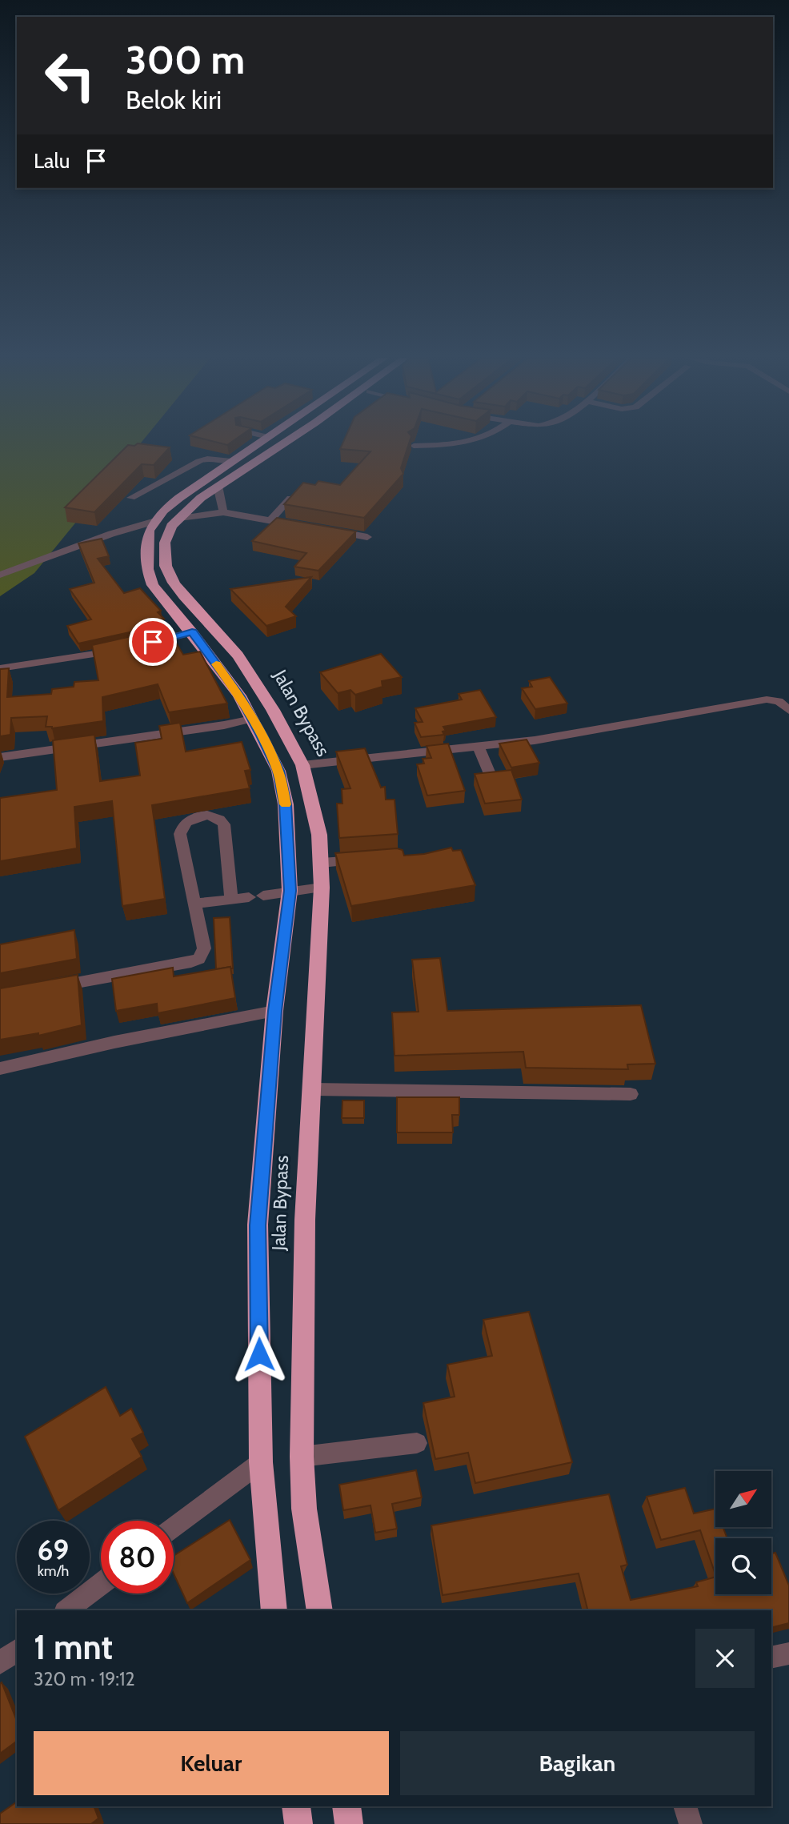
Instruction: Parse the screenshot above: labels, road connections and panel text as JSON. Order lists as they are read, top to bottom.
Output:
{
  "streets": {
    "highway": ["Jalan Bypass"]
  },
  "north": "top right",
  "page": {
    "turn": ["300 m", "Belok kiri"],
    "then": "Lalu",
    "speed": "69 km/h",
    "limit": "80",
    "heading": ["1 mnt", "320 m · 19:12"],
    "buttons": ["Keluar", "Bagikan"]
  }
}
